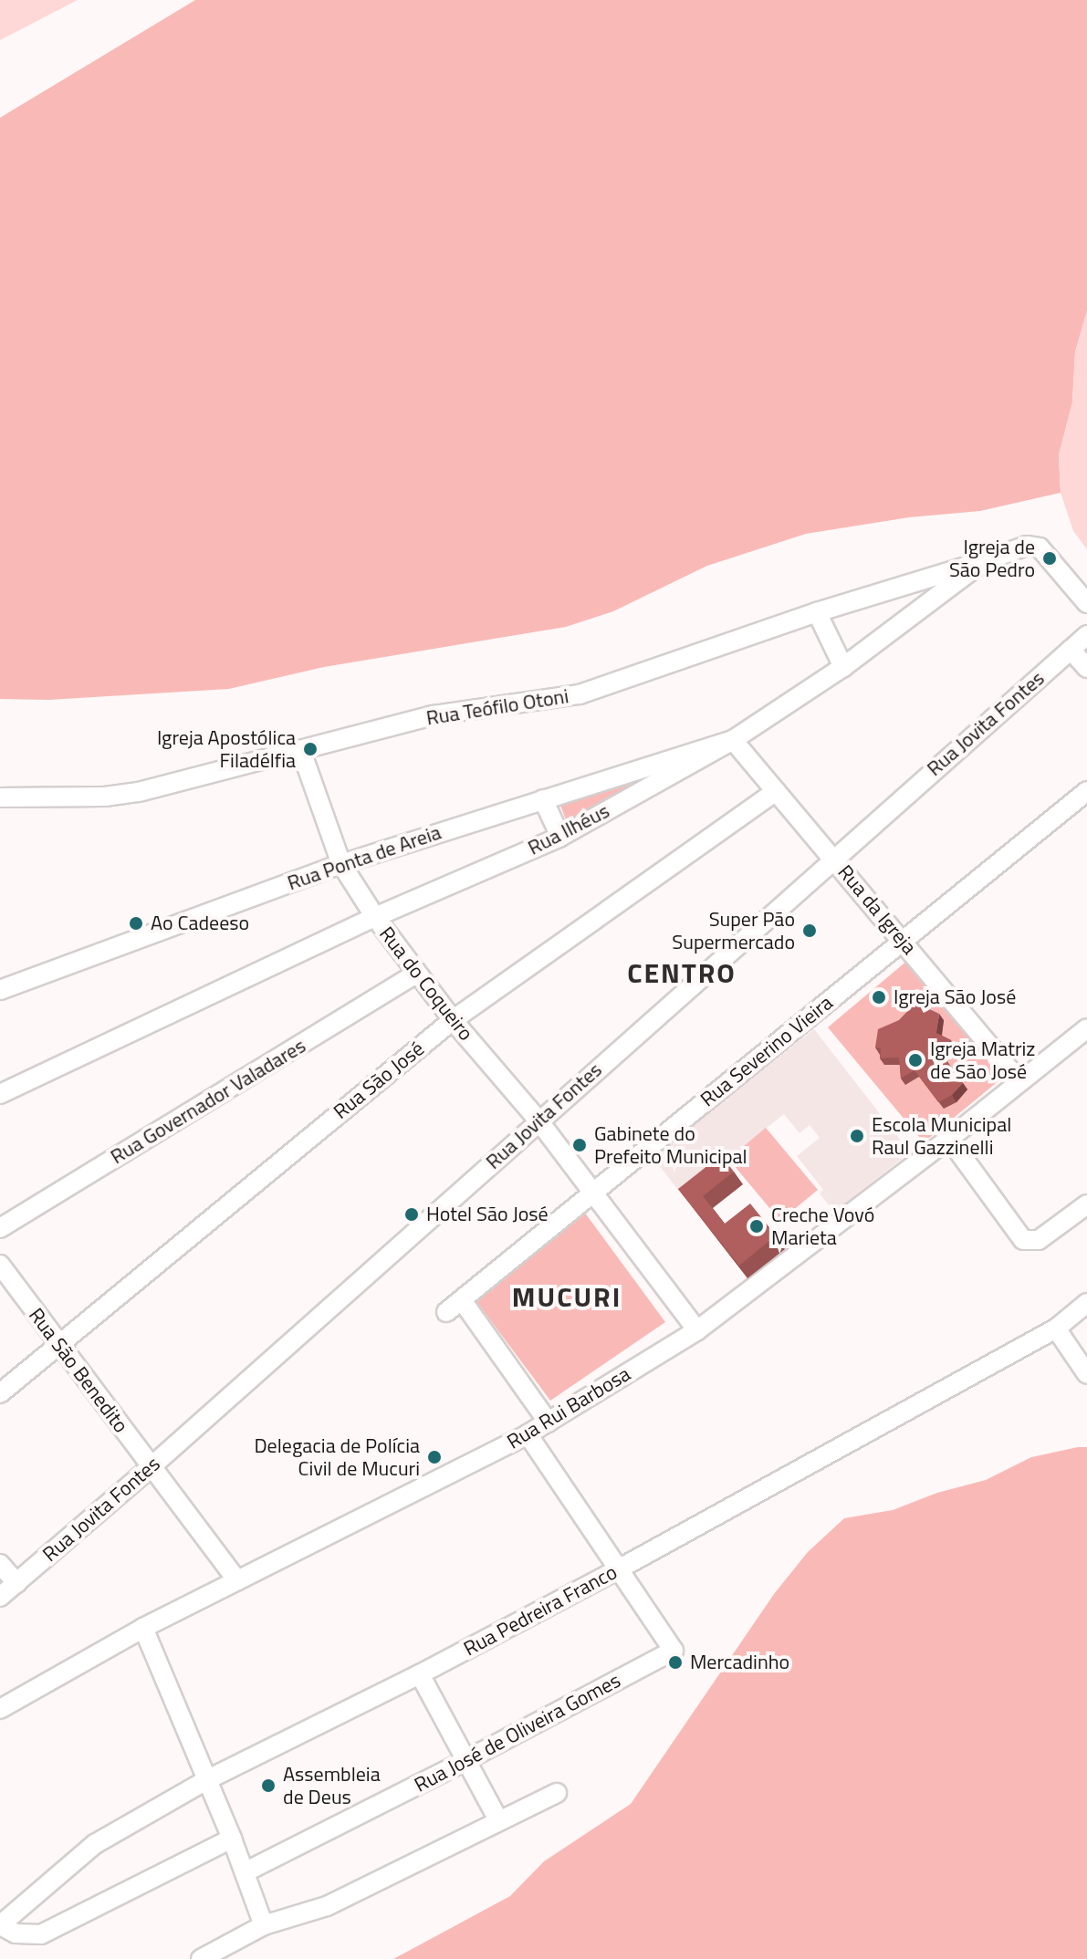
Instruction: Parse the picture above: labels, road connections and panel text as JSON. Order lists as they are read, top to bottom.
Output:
{
  "streets": {
    "street": [
      "Rua Teófilo Otoni",
      "Rua Jovita Fontes",
      "Rua Ilhéus",
      "Rua Ponta de Areia",
      "Rua da Igreja",
      "Rua do Coqueiro",
      "Rua Severino Vieira",
      "Rua São José",
      "Rua Governador Valadares",
      "Rua São Benedito",
      "Rua Rui Barbosa",
      "Rua Pedreira Franco",
      "Rua José de Oliveira Gomes"
    ]
  },
  "crossings": [
    ["Rua Teófilo Otoni", "Rua Ilhéus"],
    ["Rua Teófilo Otoni", "Rua do Coqueiro"],
    ["Rua Jovita Fontes", "Rua da Igreja"],
    ["Rua Jovita Fontes", "Rua do Coqueiro"],
    ["Rua Jovita Fontes", "Rua São Benedito"],
    ["Rua Ilhéus", "Rua Ponta de Areia"],
    ["Rua Ilhéus", "Rua da Igreja"],
    ["Rua Ilhéus", "Rua do Coqueiro"],
    ["Rua Ponta de Areia", "Rua da Igreja"],
    ["Rua Ponta de Areia", "Rua do Coqueiro"],
    ["Rua da Igreja", "Rua Severino Vieira"],
    ["Rua da Igreja", "Rua São José"],
    ["Rua da Igreja", "Rua Rui Barbosa"],
    ["Rua do Coqueiro", "Rua Severino Vieira"],
    ["Rua do Coqueiro", "Rua São José"],
    ["Rua do Coqueiro", "Rua Governador Valadares"],
    ["Rua do Coqueiro", "Rua Rui Barbosa"],
    ["Rua Severino Vieira", "Rua Rui Barbosa"],
    ["Rua São José", "Rua São Benedito"],
    ["Rua São Benedito", "Rua Rui Barbosa"],
    ["Rua Pedreira Franco", "Rua José de Oliveira Gomes"]
  ],
  "districts": ["CENTRO", "MUCURI"],
  "places": [
    "Igreja de São Pedro",
    "Igreja Apostólica Filadélfia",
    "Ao Cadeeso",
    "Super Pão Supermercado",
    "Igreja São José",
    "Igreja Matriz de São José",
    "Escola Municipal Raul Gazzinelli",
    "Gabinete do Prefeito Municipal",
    "Hotel São José",
    "Creche Vovó Marieta",
    "Delegacia de Polícia Civil de Mucuri",
    "Mercadinho",
    "Assembleia de Deus"
  ]
}
